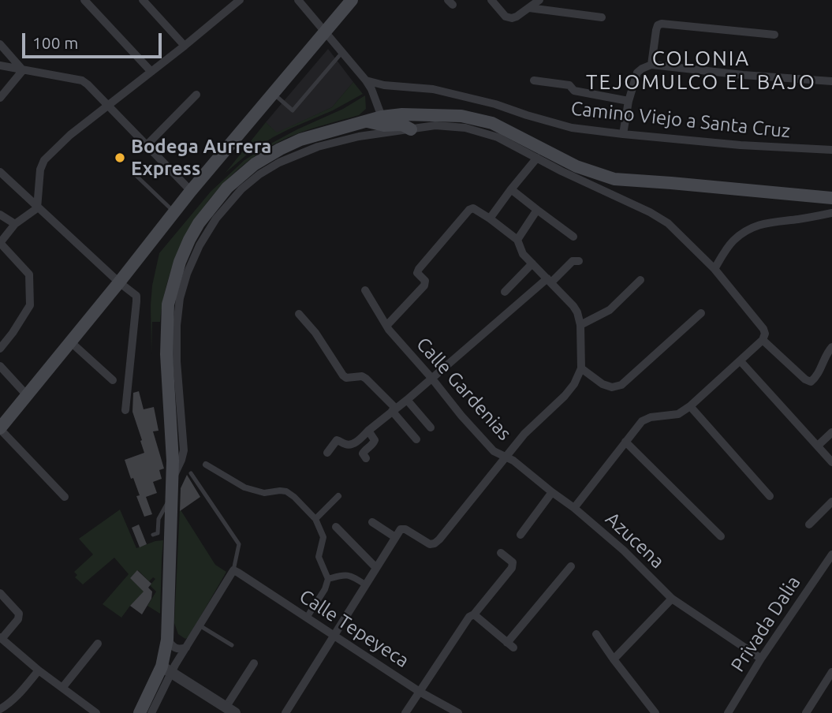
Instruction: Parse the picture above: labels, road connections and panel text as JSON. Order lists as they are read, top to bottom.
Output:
{
  "streets": {
    "street": [
      "Camino Viejo a Santa Cruz",
      "Calle Gardenias",
      "Azucena",
      "Privada Dalia",
      "Calle Tepeyeca"
    ]
  },
  "crossings": [
    ["Calle Gardenias", "Azucena"],
    ["Azucena", "Privada Dalia"]
  ],
  "districts": ["COLONIA TEJOMULCO EL BAJO"],
  "places": ["Bodega Aurrera Express"],
  "scale_bar": "100 m"
}
